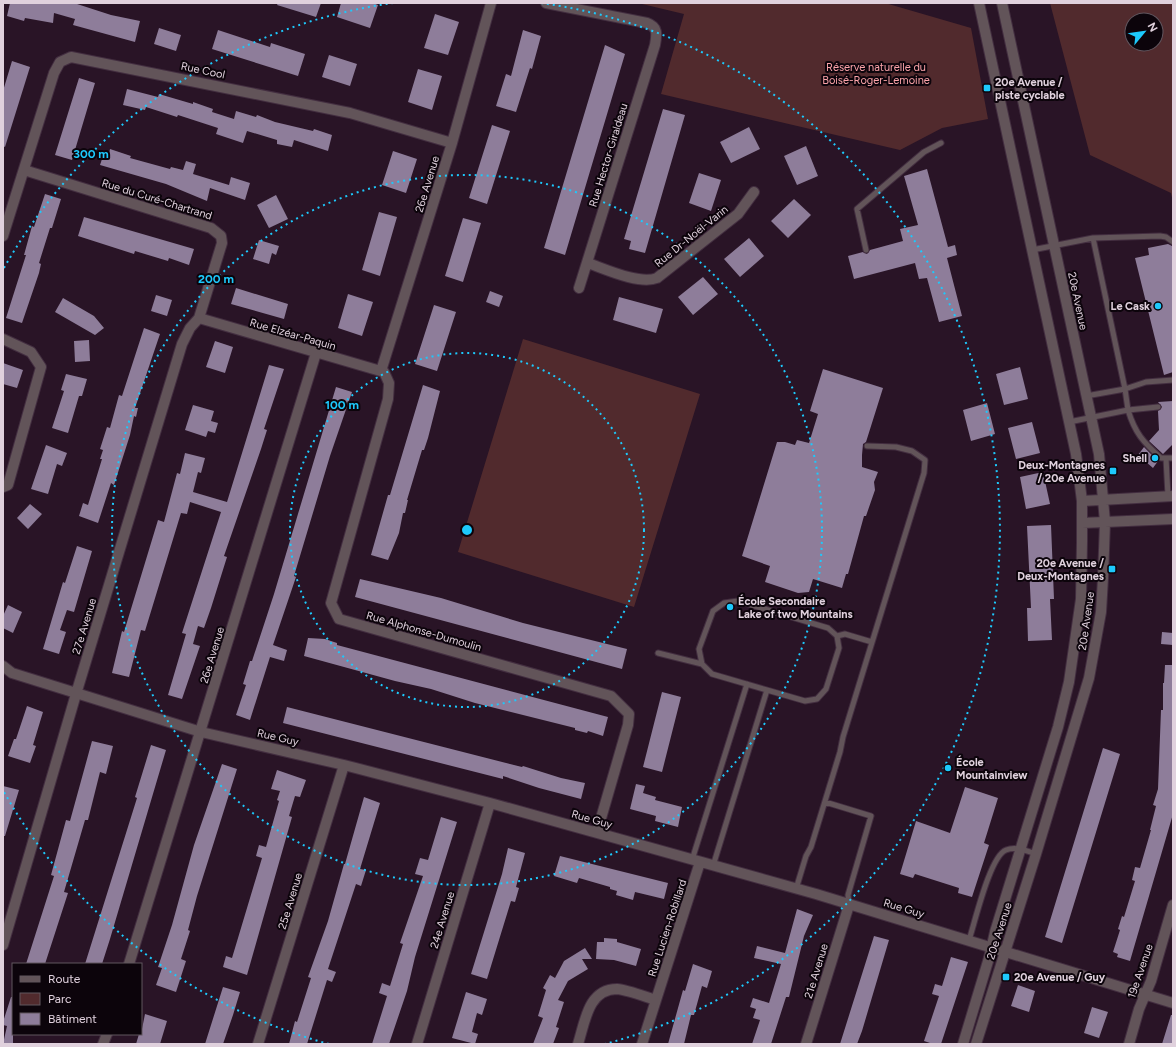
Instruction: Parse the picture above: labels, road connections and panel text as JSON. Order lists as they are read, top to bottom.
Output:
{
  "streets": {
    "street": [
      "Rue Cool",
      "Rue Hector-Giraldeau",
      "26e Avenue",
      "Rue du Curé-Chartrand",
      "Rue Dr-Noël-Varin",
      "20e Avenue",
      "Rue Elzéar-Paquin",
      "27e Avenue",
      "Rue Alphonse-Dumoulin",
      "Rue Guy",
      "25e Avenue",
      "24e Avenue",
      "Rue Lucien-Robillard",
      "21e Avenue",
      "19e Avenue"
    ]
  },
  "crossings": [
    ["Rue Cool", "26e Avenue"],
    ["Rue Cool", "Rue du Curé-Chartrand"],
    ["Rue Hector-Giraldeau", "Rue Dr-Noël-Varin"],
    ["26e Avenue", "Rue Elzéar-Paquin"],
    ["26e Avenue", "Rue Alphonse-Dumoulin"],
    ["26e Avenue", "Rue Guy"],
    ["Rue du Curé-Chartrand", "Rue Elzéar-Paquin"],
    ["Rue du Curé-Chartrand", "27e Avenue"],
    ["20e Avenue", "Rue Guy"],
    ["Rue Elzéar-Paquin", "27e Avenue"],
    ["Rue Elzéar-Paquin", "Rue Alphonse-Dumoulin"],
    ["27e Avenue", "Rue Guy"],
    ["Rue Alphonse-Dumoulin", "Rue Guy"],
    ["Rue Guy", "25e Avenue"],
    ["Rue Guy", "24e Avenue"],
    ["Rue Guy", "Rue Lucien-Robillard"],
    ["Rue Guy", "21e Avenue"],
    ["Rue Guy", "19e Avenue"]
  ],
  "parks": ["Réserve naturelle du Boisé-Roger-Lemoine"],
  "places": {
    "transit": [
      "20e Avenue / piste cyclable",
      "Deux-Montagnes / 20e Avenue",
      "20e Avenue / Deux-Montagnes",
      "20e Avenue / Guy"
    ],
    "other": [
      "Le Cask",
      "Shell",
      "École Secondaire Lake of two Mountains",
      "École Mountainview"
    ]
  },
  "legend": ["Route", "Parc", "Bâtiment"],
  "north": "top right",
  "rings": ["300 m", "200 m", "100 m"]
}
